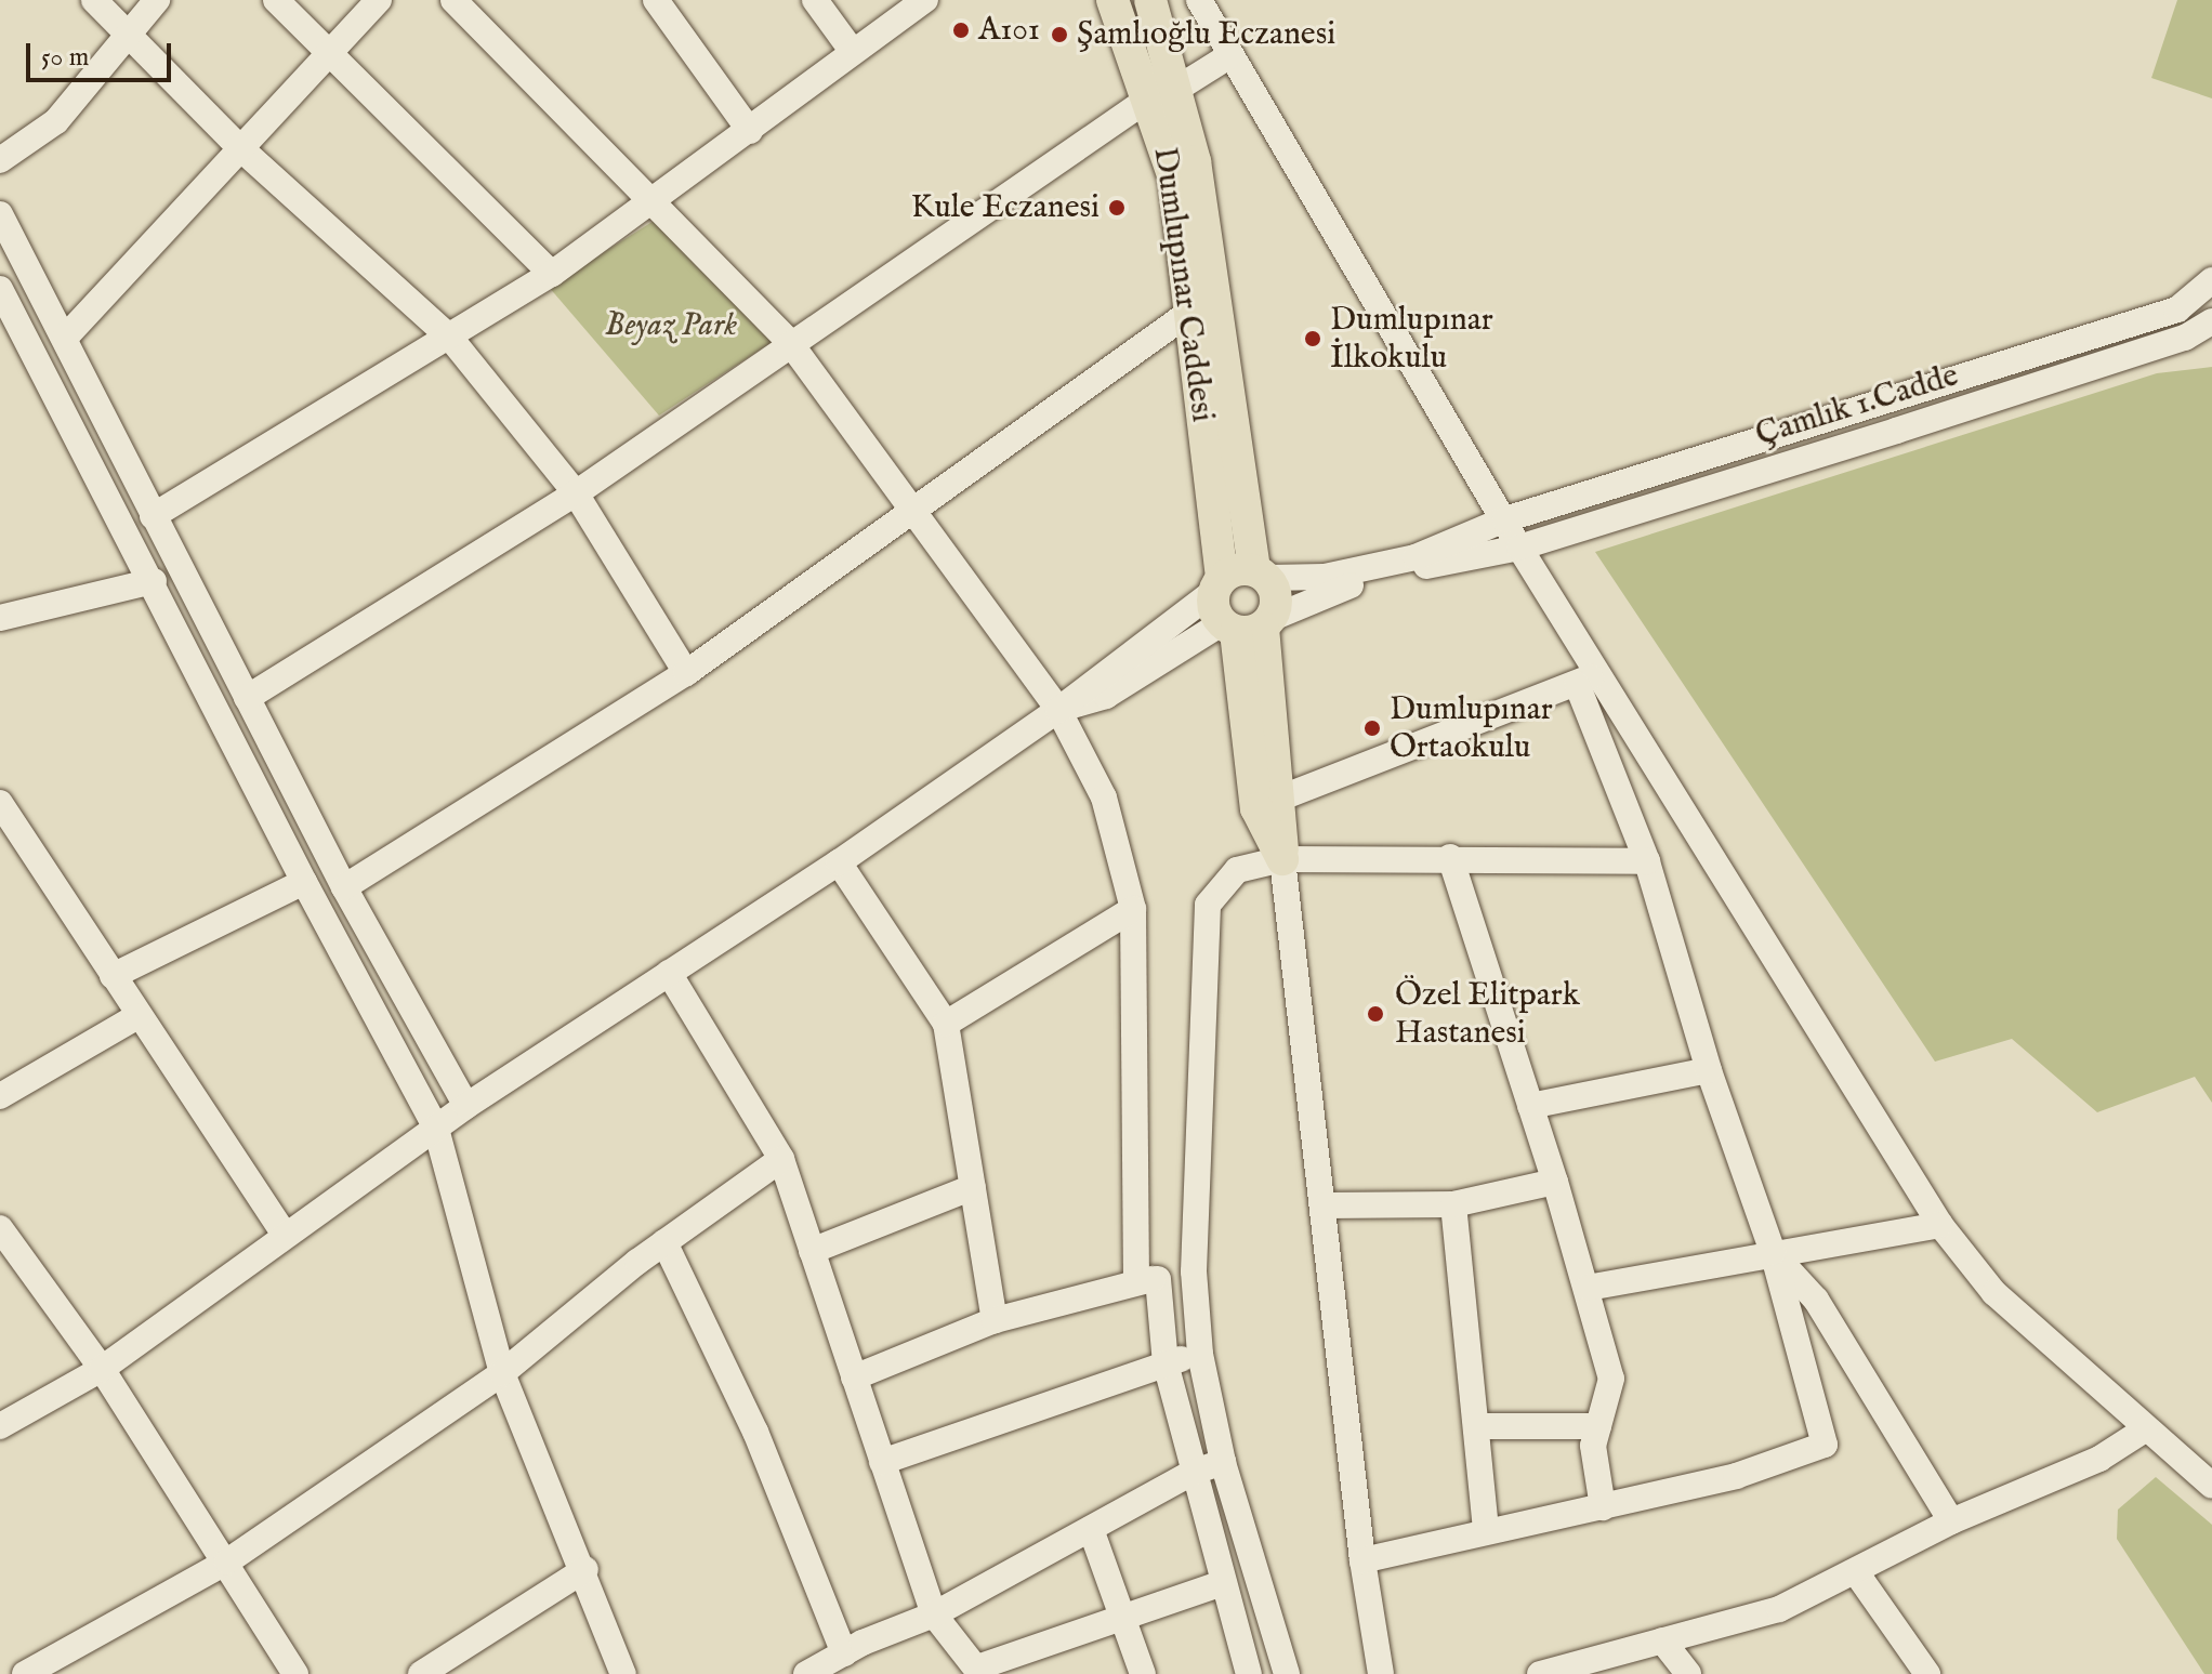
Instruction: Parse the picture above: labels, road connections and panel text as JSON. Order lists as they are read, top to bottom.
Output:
{
  "streets": {
    "main road": ["Dumlupınar Caddesi"],
    "street": ["Çamlık 1.Cadde"]
  },
  "crossings": [
    ["Dumlupınar Caddesi", "Çamlık 1.Cadde"]
  ],
  "parks": ["Beyaz Park"],
  "places": [
    "A101",
    "Şamlıoğlu Eczanesi",
    "Kule Eczanesi",
    "Dumlupınar İlkokulu",
    "Dumlupınar Ortaokulu",
    "Özel Elitpark Hastanesi"
  ],
  "scale_bar": "50 m"
}
